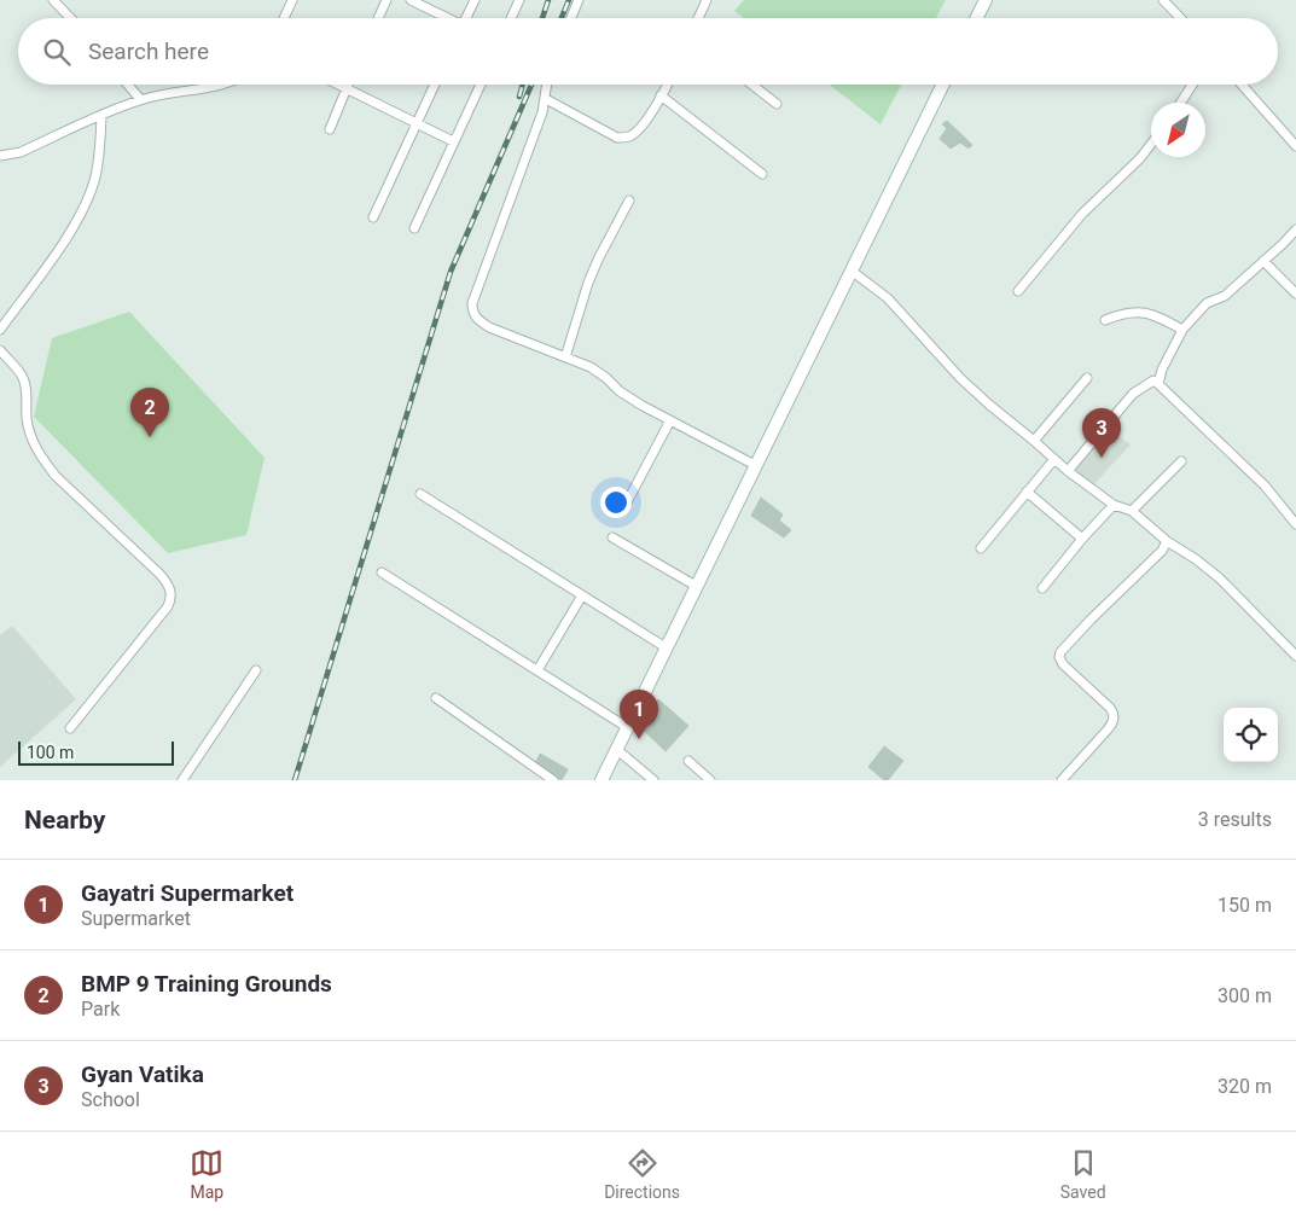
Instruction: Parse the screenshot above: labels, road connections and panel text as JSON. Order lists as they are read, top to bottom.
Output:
{
  "scale_bar": "100 m",
  "north": "bottom left",
  "page": {
    "search": "Search here",
    "pins": ["2", "3", "1"],
    "scale": "100 m",
    "heading": ["Nearby", "3 results"],
    "list": [
      {
        "mark": "1",
        "name": "Gayatri Supermarket",
        "note": "Supermarket",
        "value": "150 m"
      },
      {
        "mark": "2",
        "name": "BMP 9 Training Grounds",
        "note": "Park",
        "value": "300 m"
      },
      {
        "mark": "3",
        "name": "Gyan Vatika",
        "note": "School",
        "value": "320 m"
      }
    ],
    "nav": ["Map", "Directions", "Saved"]
  }
}
